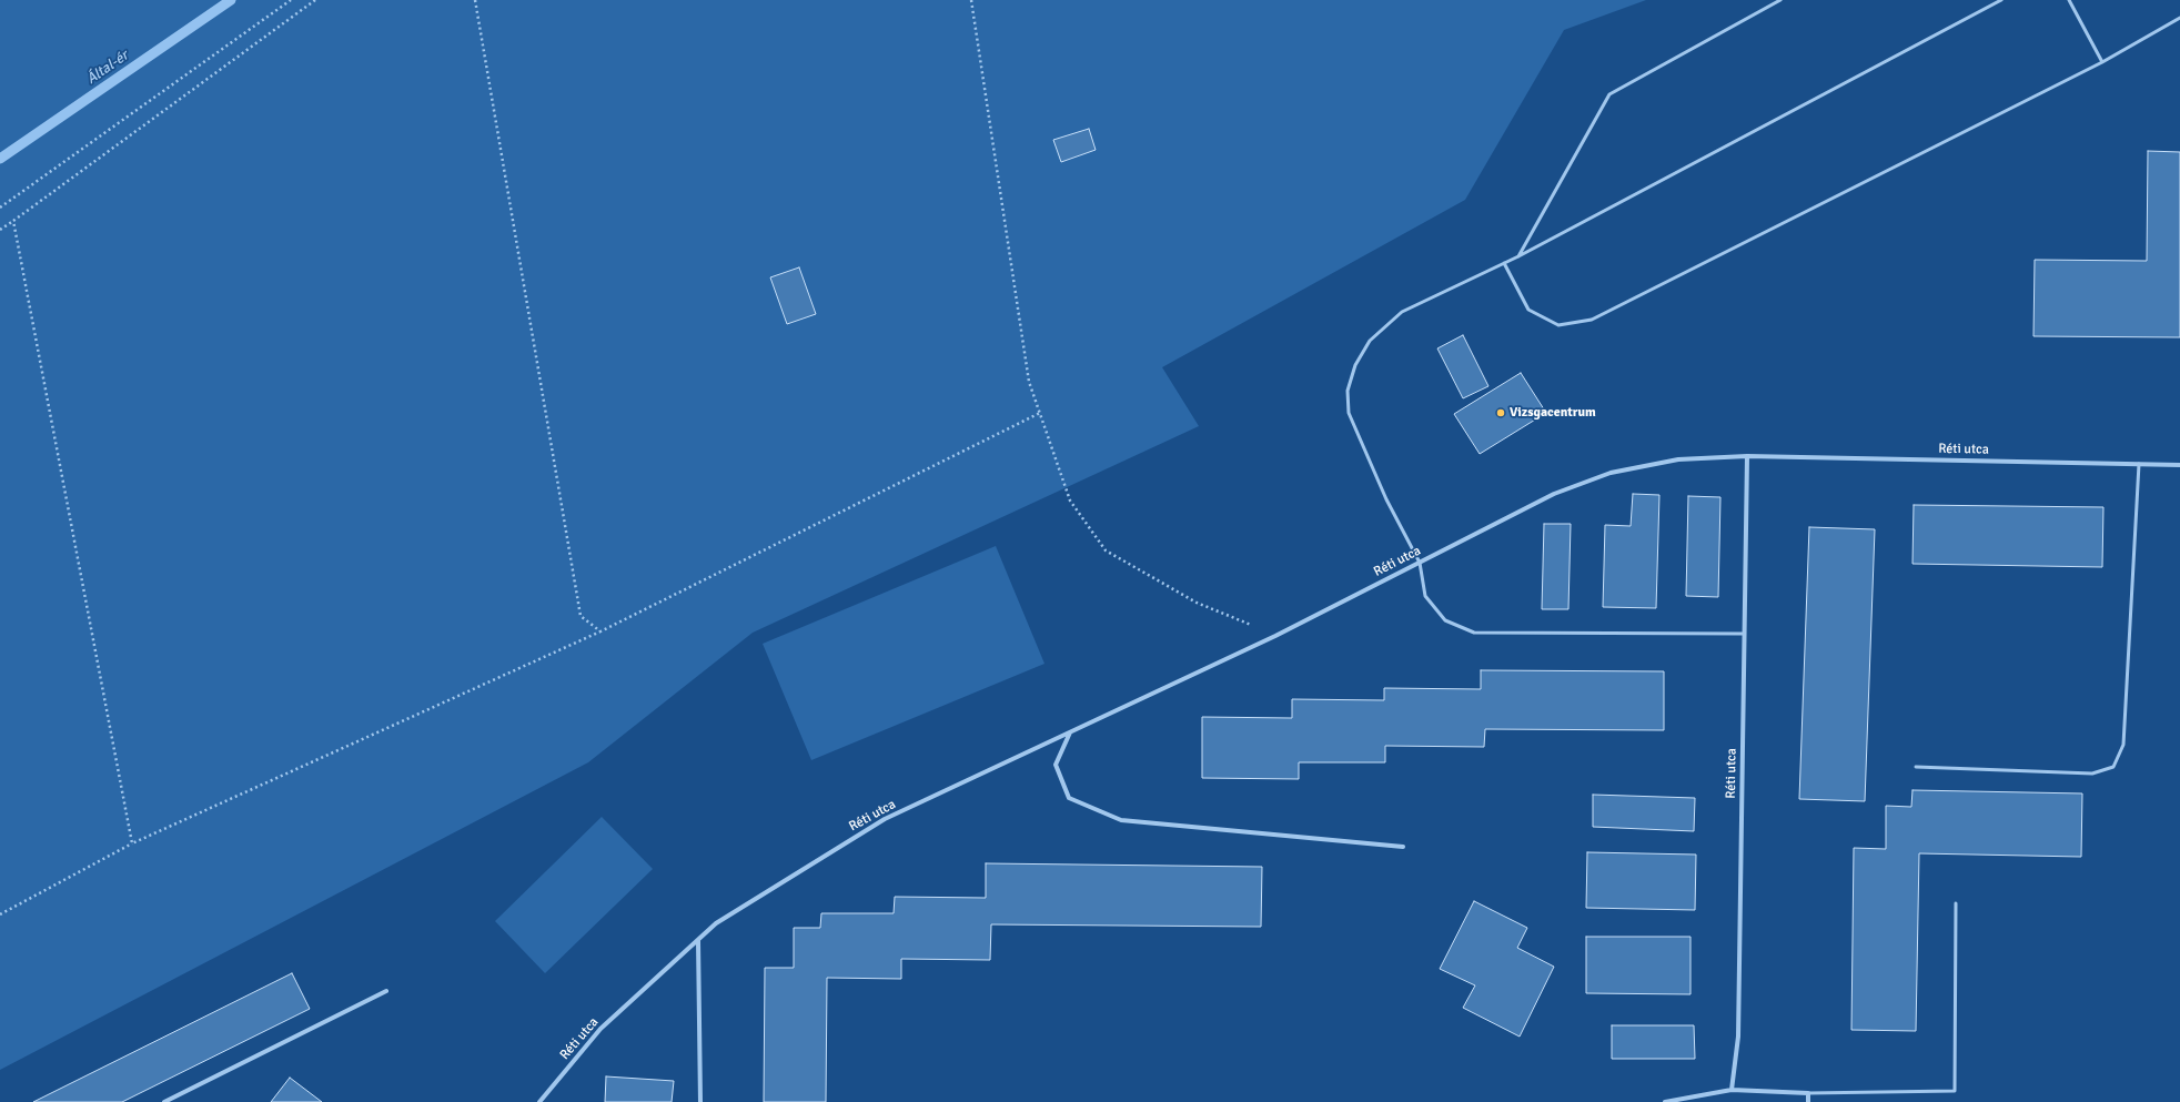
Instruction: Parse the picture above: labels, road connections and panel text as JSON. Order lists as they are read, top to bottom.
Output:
{
  "streets": {
    "street": ["Réti utca"]
  },
  "water": ["Által-ér"],
  "places": ["Vizsgacentrum"]
}
